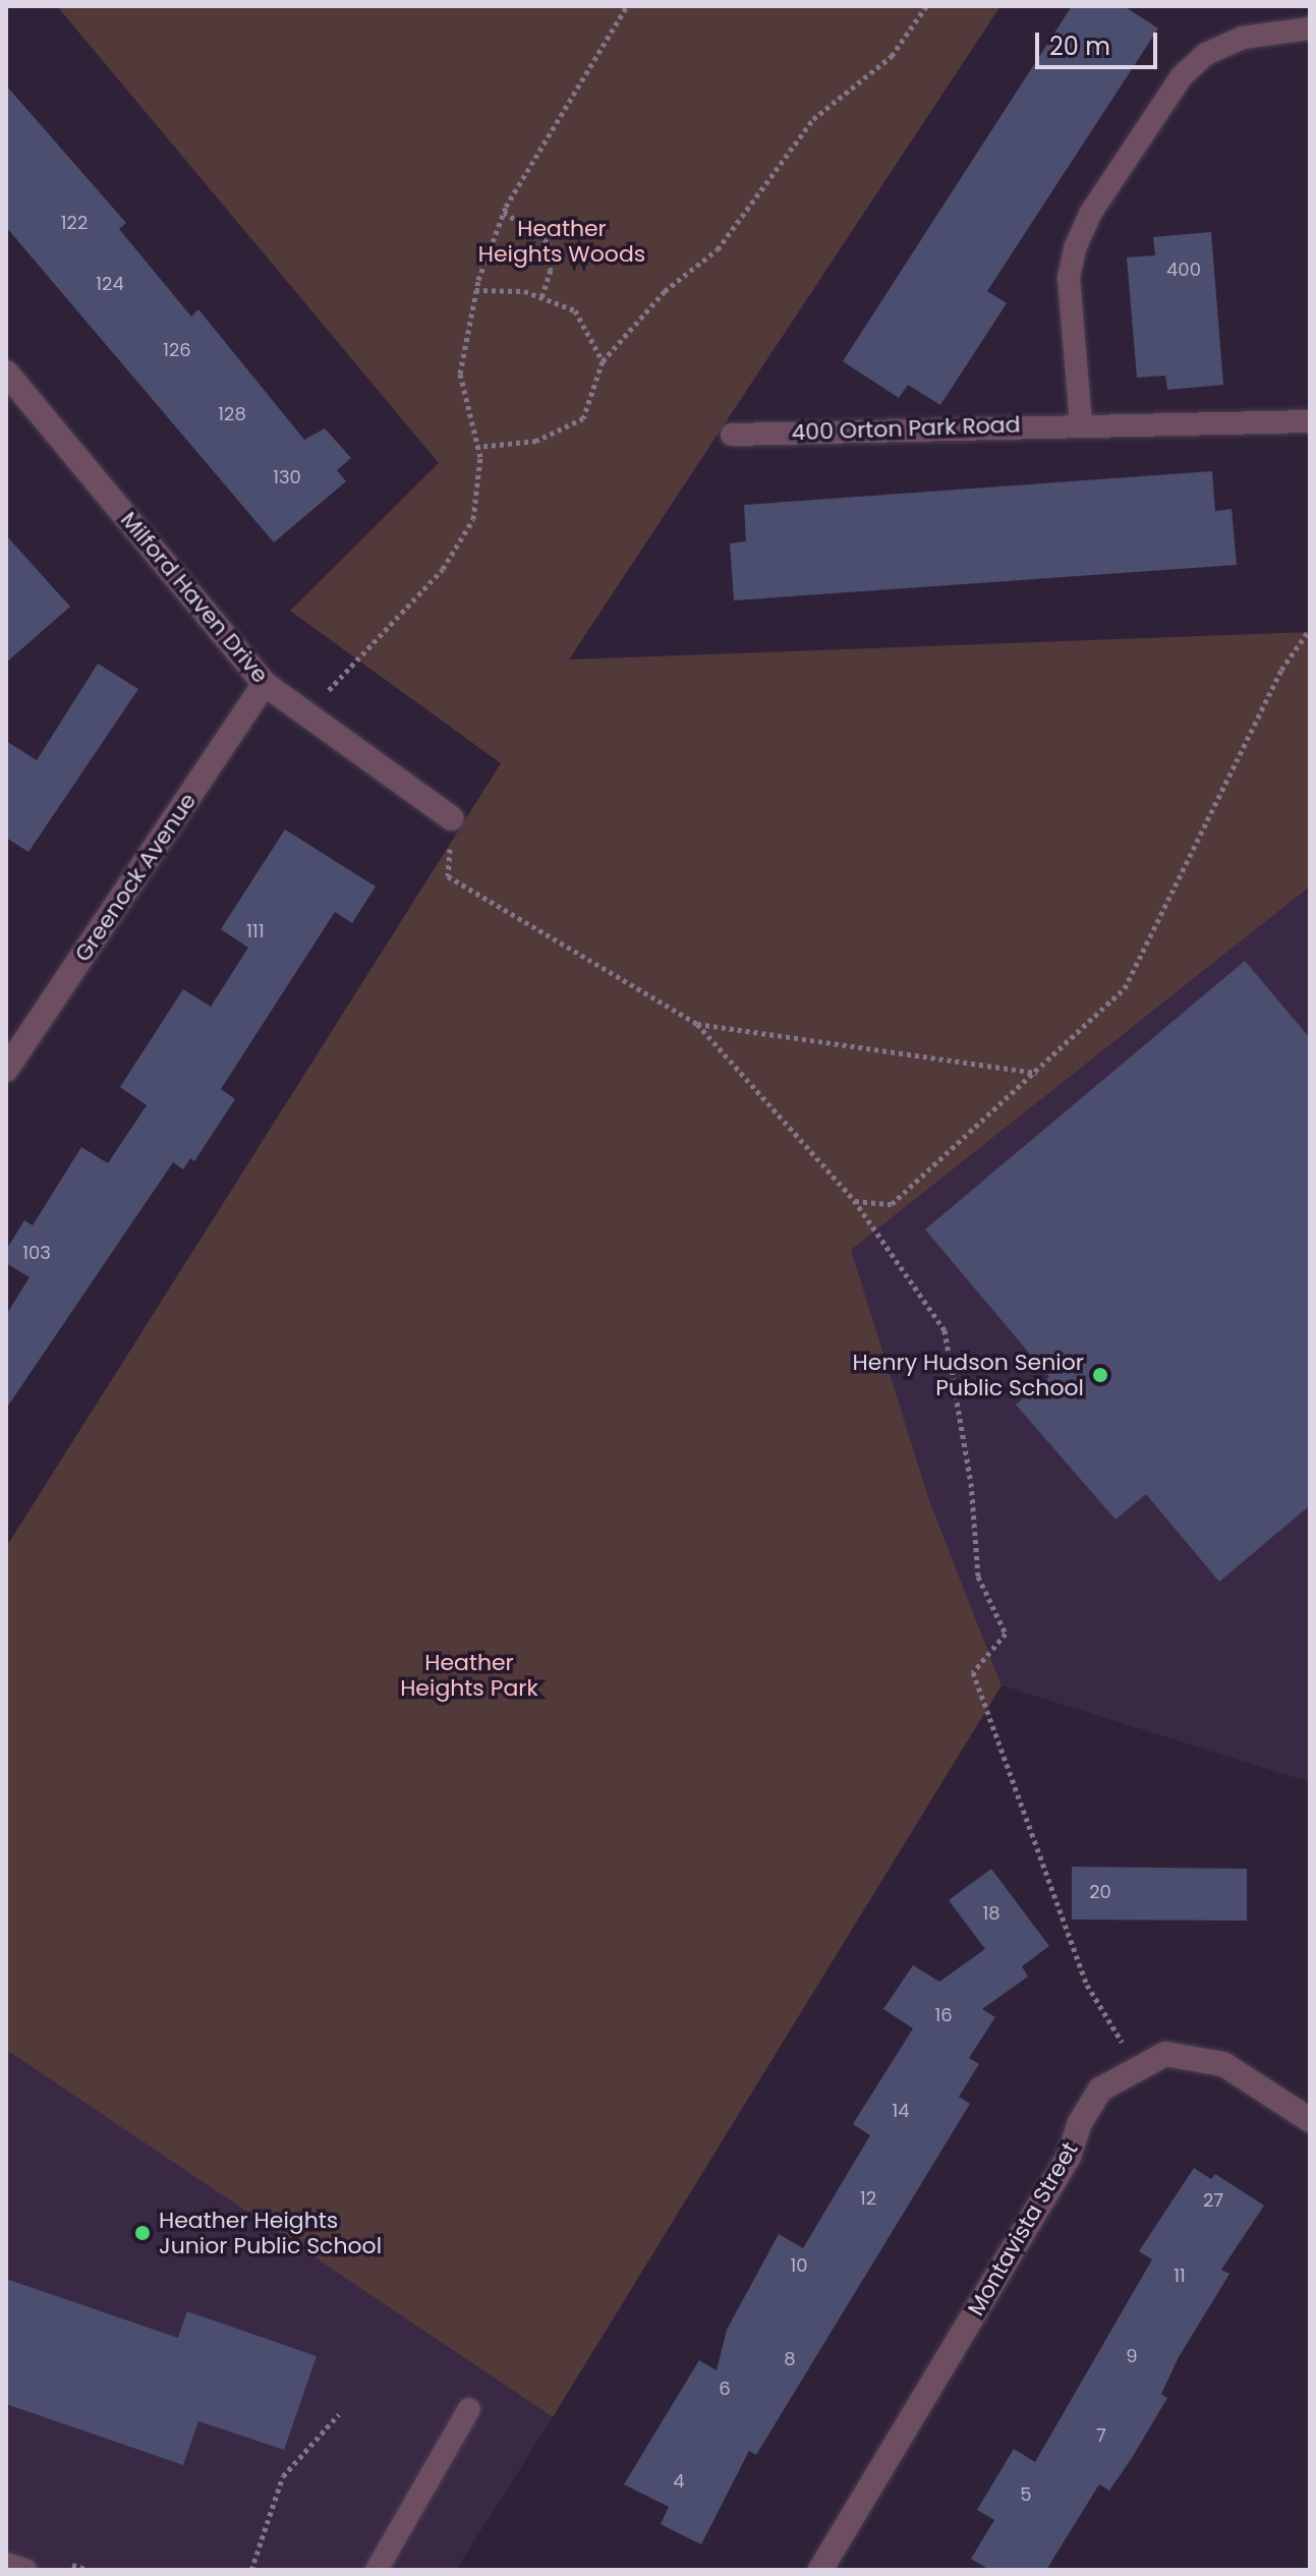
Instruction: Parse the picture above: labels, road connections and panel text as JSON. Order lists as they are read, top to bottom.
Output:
{
  "streets": {
    "street": ["Milford Haven Drive", "Greenock Avenue", "Montavista Street"],
    "lane": ["400 Orton Park Road"]
  },
  "crossings": [
    ["Milford Haven Drive", "Greenock Avenue"]
  ],
  "parks": ["Heather Heights Woods", "Heather Heights Park"],
  "places": ["Henry Hudson Senior Public School", "Heather Heights Junior Public School"],
  "house_numbers": [
    "122",
    "400",
    "124",
    "126",
    "128",
    "130",
    "111",
    "103",
    "20",
    "18",
    "16",
    "14",
    "12",
    "27",
    "10",
    "11",
    "9",
    "8",
    "6",
    "7",
    "4",
    "5"
  ],
  "scale_bar": "20 m"
}
